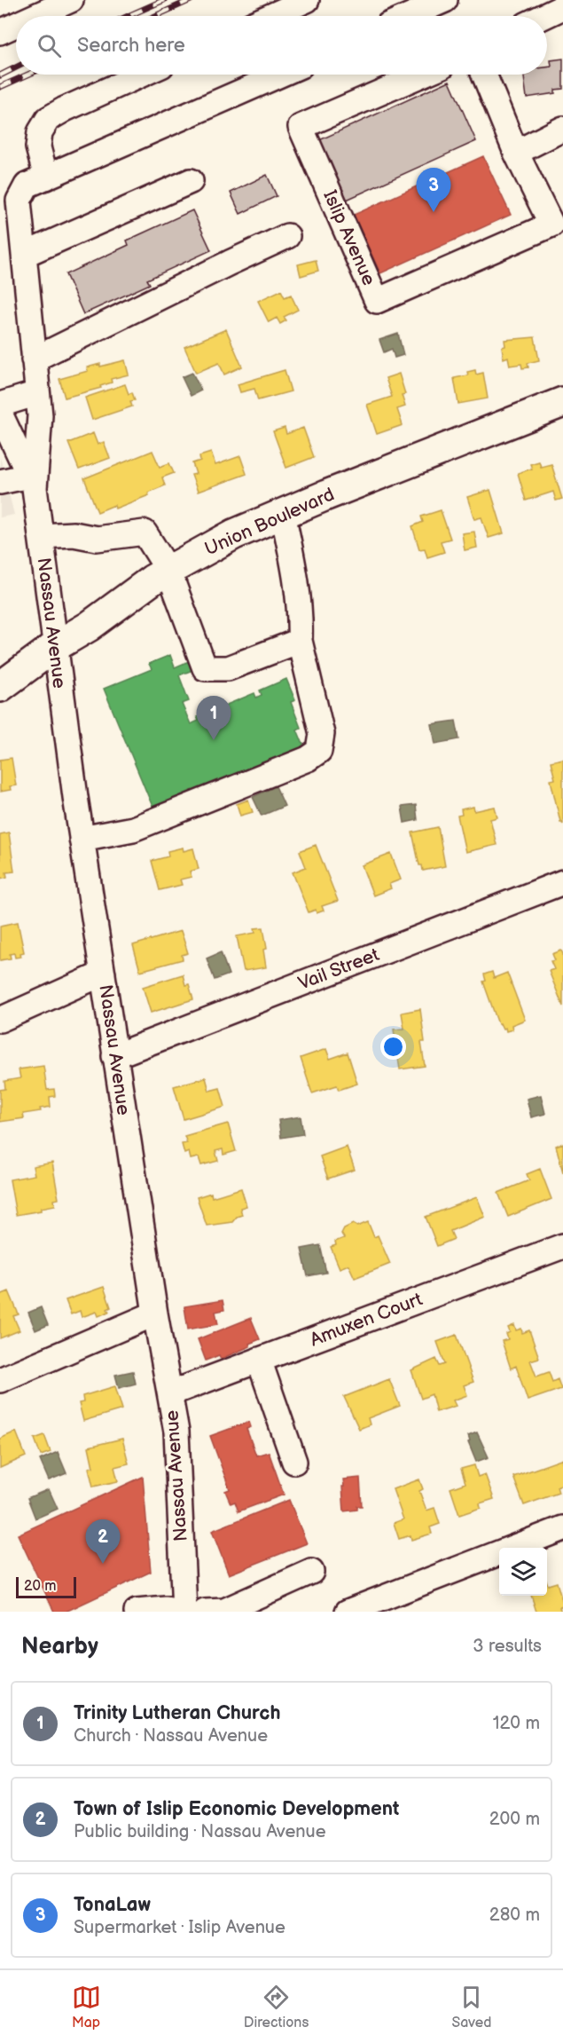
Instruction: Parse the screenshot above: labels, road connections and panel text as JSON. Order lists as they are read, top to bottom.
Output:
{
  "streets": {
    "main road": ["Union Boulevard"],
    "street": [
      "Islip Avenue",
      "Nassau Avenue",
      "Vail Street",
      "Amuxen Court"
    ]
  },
  "crossings": [
    ["Union Boulevard", "Nassau Avenue"],
    ["Nassau Avenue", "Vail Street"],
    ["Nassau Avenue", "Amuxen Court"]
  ],
  "scale_bar": "20 m",
  "page": {
    "search": "Search here",
    "pins": ["3", "1", "2"],
    "scale": "20 m",
    "heading": ["Nearby", "3 results"],
    "list": [
      {
        "mark": "1",
        "name": "Trinity Lutheran Church",
        "note": "Church · Nassau Avenue",
        "value": "120 m"
      },
      {
        "mark": "2",
        "name": "Town of Islip Economic Development",
        "note": "Public building · Nassau Avenue",
        "value": "200 m"
      },
      {
        "mark": "3",
        "name": "TonaLaw",
        "note": "Supermarket · Islip Avenue",
        "value": "280 m"
      }
    ],
    "nav": ["Map", "Directions", "Saved"]
  }
}
